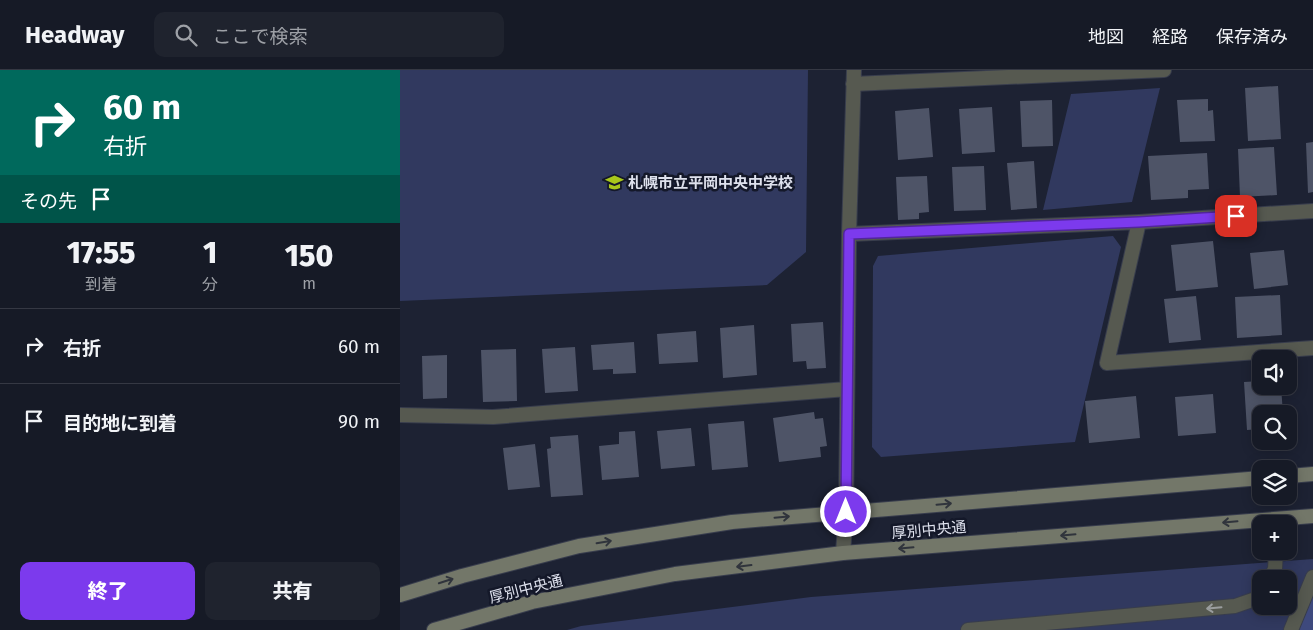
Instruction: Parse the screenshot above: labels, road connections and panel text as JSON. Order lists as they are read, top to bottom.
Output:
{
  "streets": {
    "main road": ["厚別中央通"]
  },
  "places": {
    "school or university": ["札幌市立平岡中央中学校"]
  },
  "page": {
    "header": "Headway",
    "search": "ここで検索",
    "nav": ["地図", "経路", "保存済み"],
    "turn": ["60 m", "右折"],
    "then": "その先",
    "eta": [
      "17:55",
      "到着",
      "1",
      "分",
      "150",
      "m"
    ],
    "list": [
      {
        "name": "右折",
        "value": "60 m"
      },
      {
        "name": "目的地に到着",
        "value": "90 m"
      }
    ],
    "map_buttons": ["+", "−"],
    "buttons": ["終了", "共有"]
  }
}
